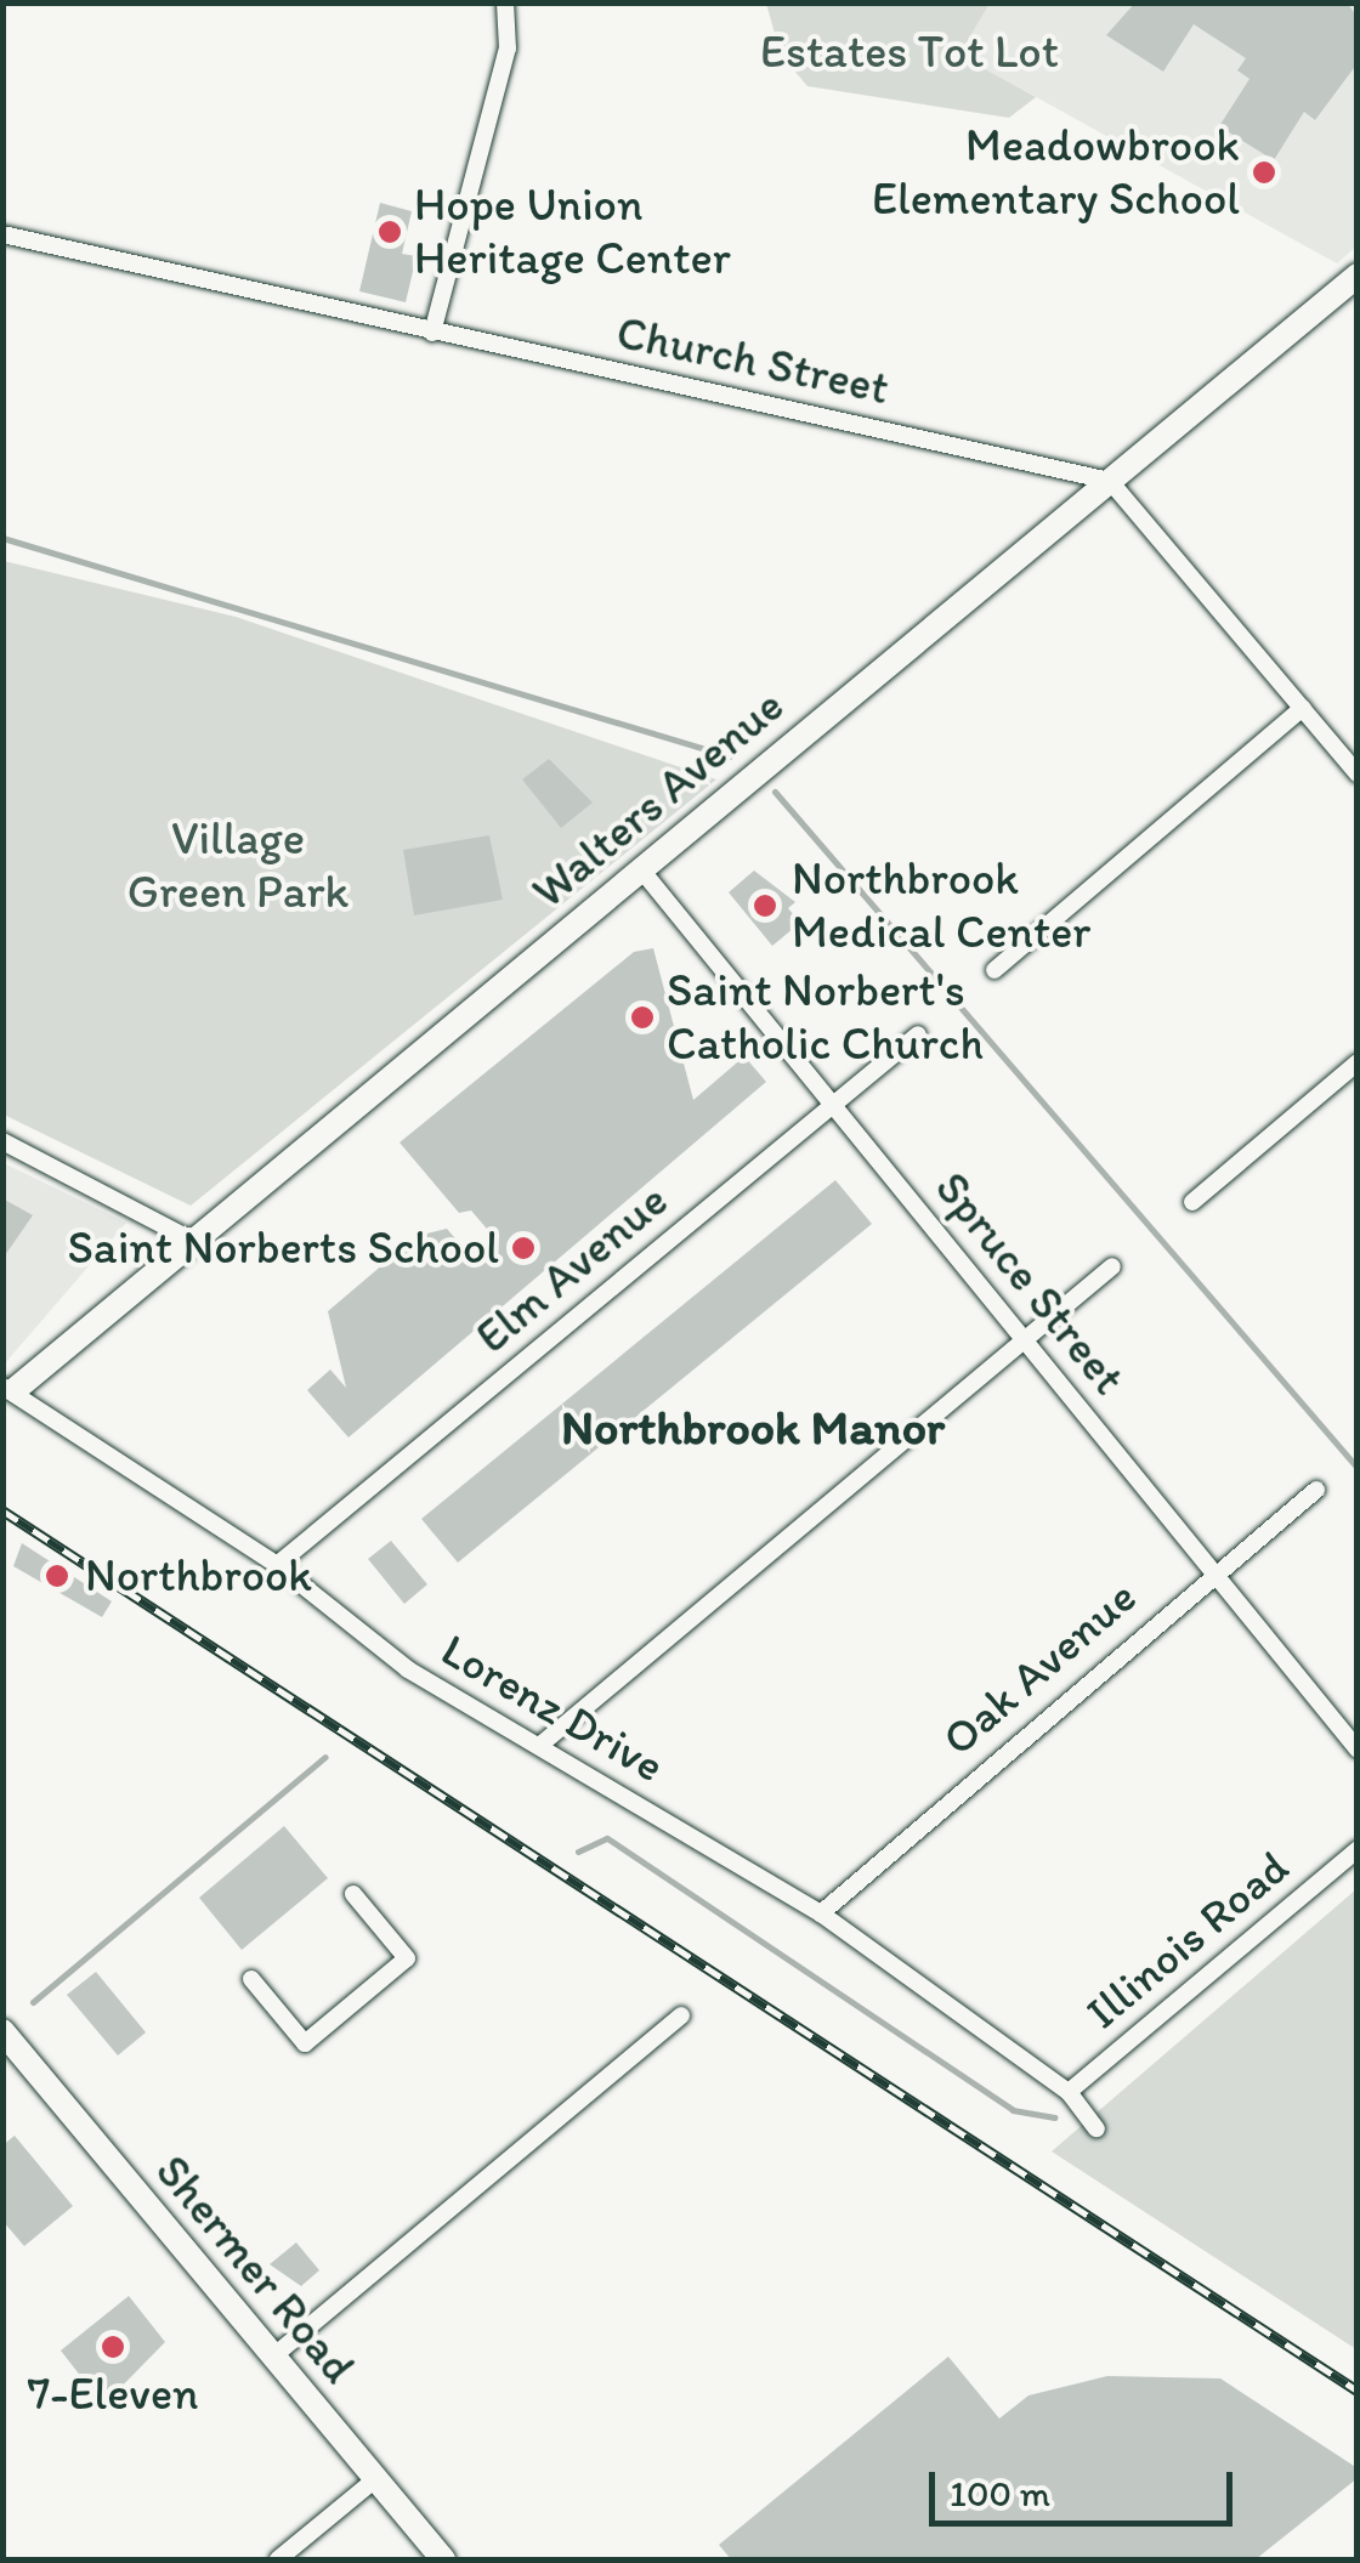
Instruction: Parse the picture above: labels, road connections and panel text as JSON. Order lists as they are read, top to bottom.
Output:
{
  "streets": {
    "street": [
      "Church Street",
      "Walters Avenue",
      "Elm Avenue",
      "Spruce Street",
      "Oak Avenue",
      "Lorenz Drive",
      "Illinois Road",
      "Shermer Road"
    ]
  },
  "crossings": [
    ["Church Street", "Walters Avenue"],
    ["Walters Avenue", "Spruce Street"],
    ["Walters Avenue", "Lorenz Drive"],
    ["Elm Avenue", "Spruce Street"],
    ["Elm Avenue", "Lorenz Drive"],
    ["Spruce Street", "Oak Avenue"],
    ["Oak Avenue", "Lorenz Drive"],
    ["Lorenz Drive", "Illinois Road"]
  ],
  "districts": ["Northbrook Manor"],
  "parks": ["Estates Tot Lot", "Village Green Park"],
  "places": [
    "Meadowbrook Elementary School",
    "Hope Union Heritage Center",
    "Northbrook Medical Center",
    "Saint Norbert's Catholic Church",
    "Saint Norberts School",
    "Northbrook",
    "7-Eleven"
  ],
  "scale_bar": "100 m"
}
